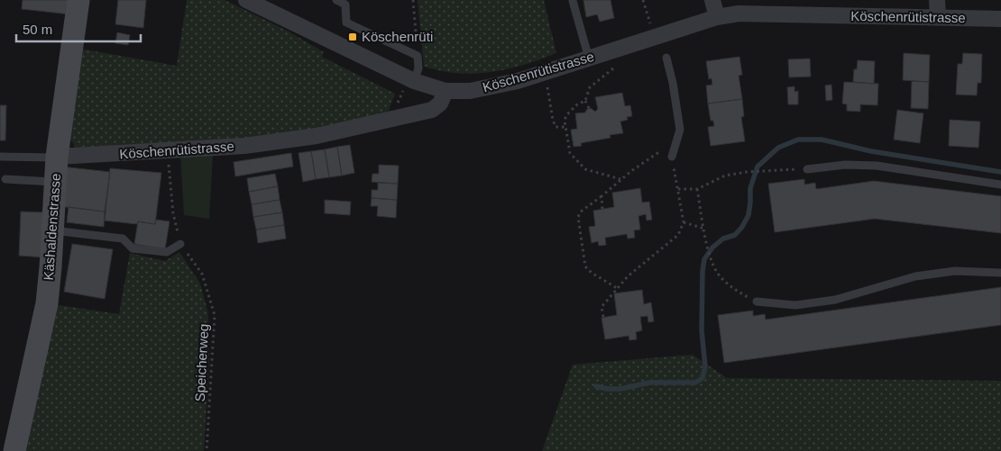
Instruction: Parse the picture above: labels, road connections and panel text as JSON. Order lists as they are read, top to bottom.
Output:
{
  "streets": {
    "street": ["Köschenrütistrasse", "Käshaldenstrasse"],
    "path": ["Speicherweg"]
  },
  "crossings": [
    ["Köschenrütistrasse", "Käshaldenstrasse"],
    ["Köschenrütistrasse", "Speicherweg"]
  ],
  "places": {
    "transit": ["Köschenrüti"]
  },
  "scale_bar": "50 m"
}
